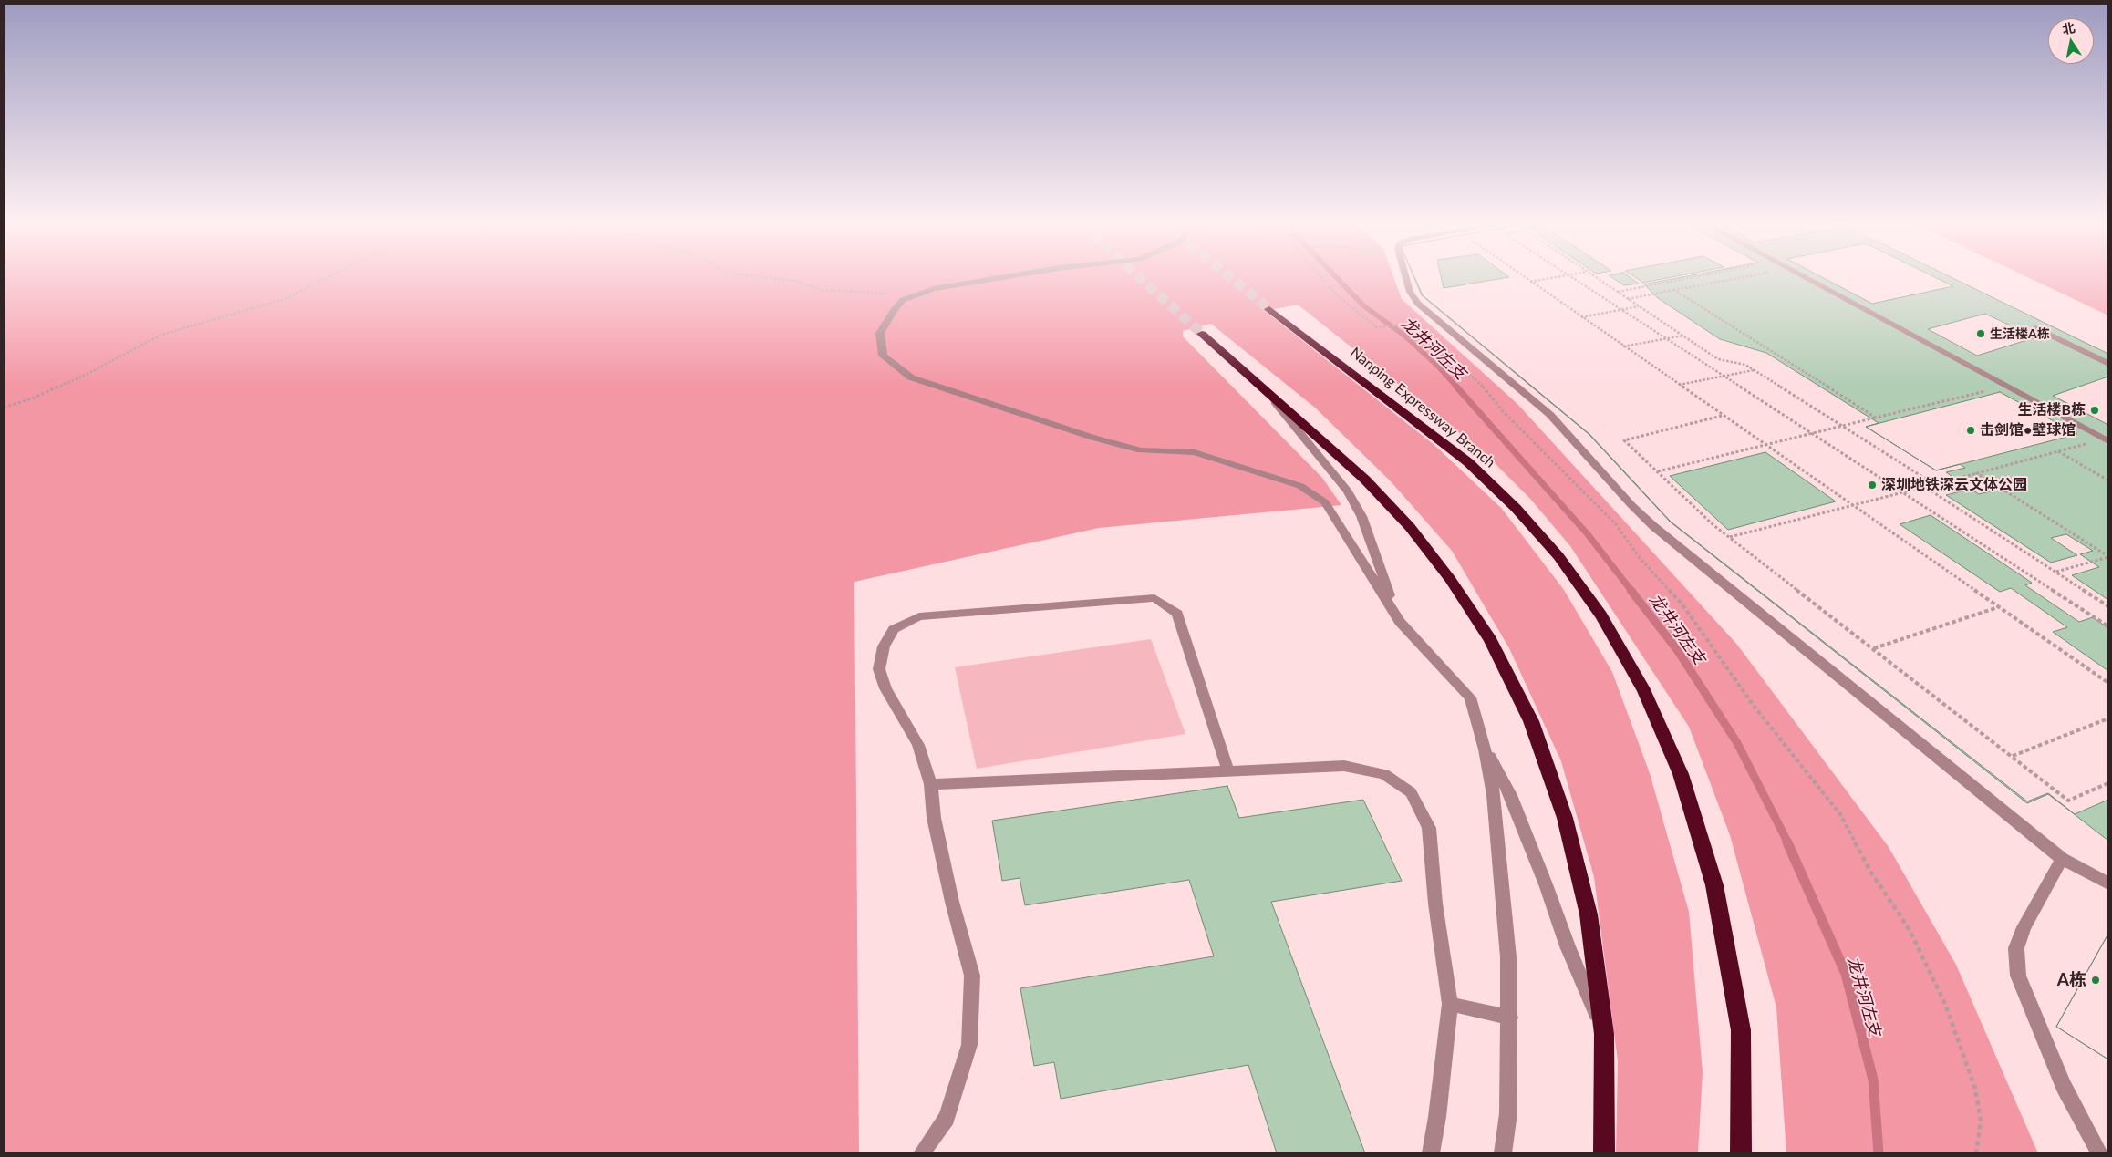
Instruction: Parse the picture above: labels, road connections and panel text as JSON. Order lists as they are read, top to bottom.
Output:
{
  "streets": {
    "highway": ["Nanping Expressway Branch"]
  },
  "water": ["龙井河左支"],
  "places": [
    "生活楼A栋",
    "生活楼B栋",
    "击剑馆•壁球馆",
    "深圳地铁深云文体公园",
    "A栋"
  ],
  "north": "top"
}
